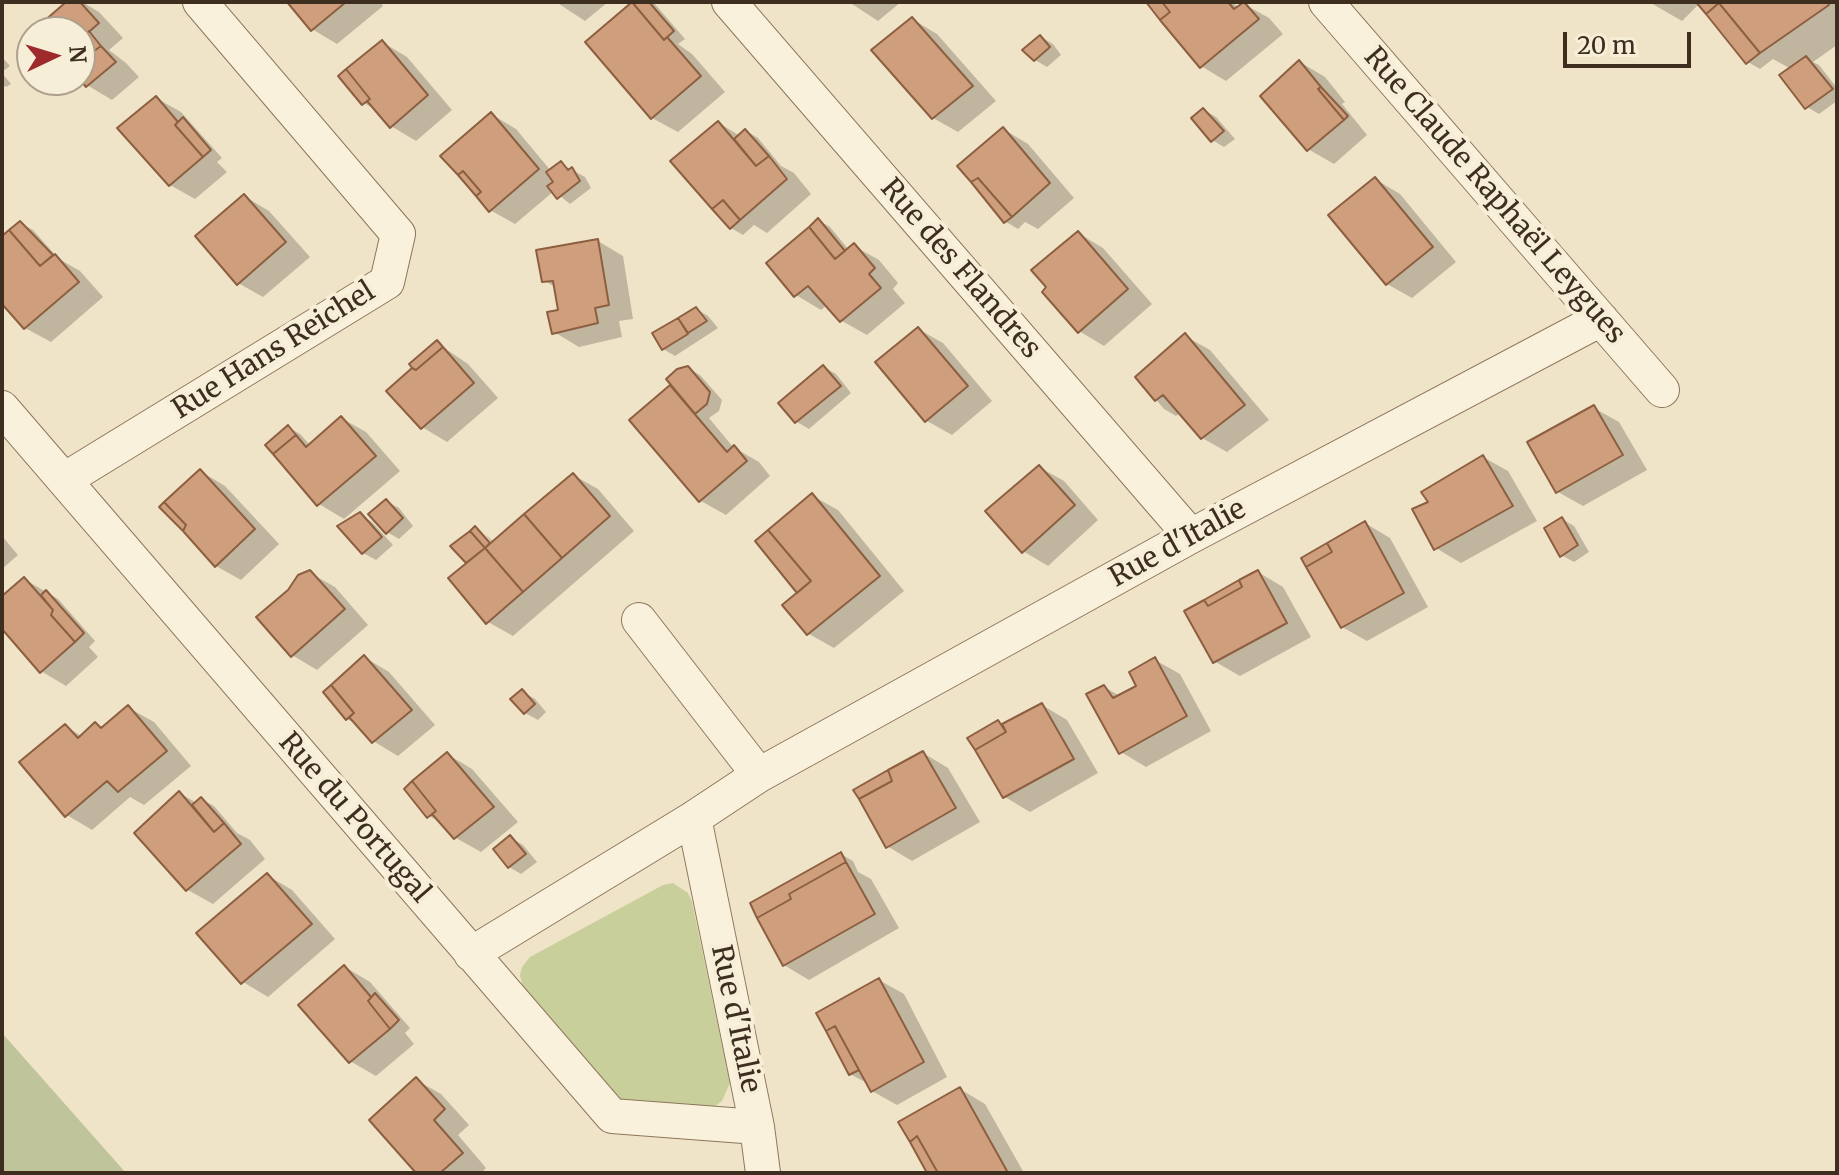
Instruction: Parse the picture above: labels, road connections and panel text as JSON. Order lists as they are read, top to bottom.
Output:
{
  "streets": {
    "street": [
      "Rue Claude Raphaël Leygues",
      "Rue des Flandres",
      "Rue Hans Reichel",
      "Rue d'Italie",
      "Rue du Portugal"
    ]
  },
  "crossings": [
    ["Rue Claude Raphaël Leygues", "Rue d'Italie"],
    ["Rue des Flandres", "Rue d'Italie"],
    ["Rue Hans Reichel", "Rue du Portugal"],
    ["Rue d'Italie", "Rue du Portugal"]
  ],
  "scale_bar": "20 m",
  "north": "right"
}
